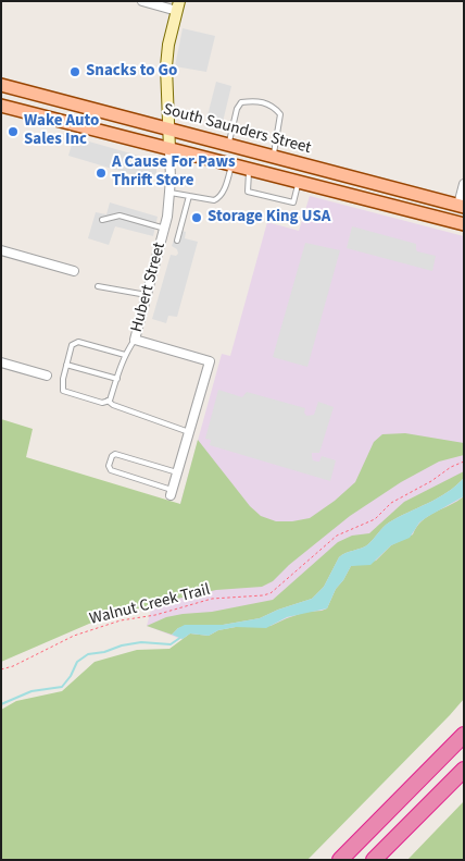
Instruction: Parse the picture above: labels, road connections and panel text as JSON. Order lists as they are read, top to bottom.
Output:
{
  "streets": {
    "main road": ["South Saunders Street"],
    "street": ["Hubert Street"],
    "path": ["Walnut Creek Trail"]
  },
  "places": [
    "Snacks to Go",
    "Wake Auto Sales Inc",
    "A Cause For Paws Thrift Store",
    "Storage King USA"
  ]
}
